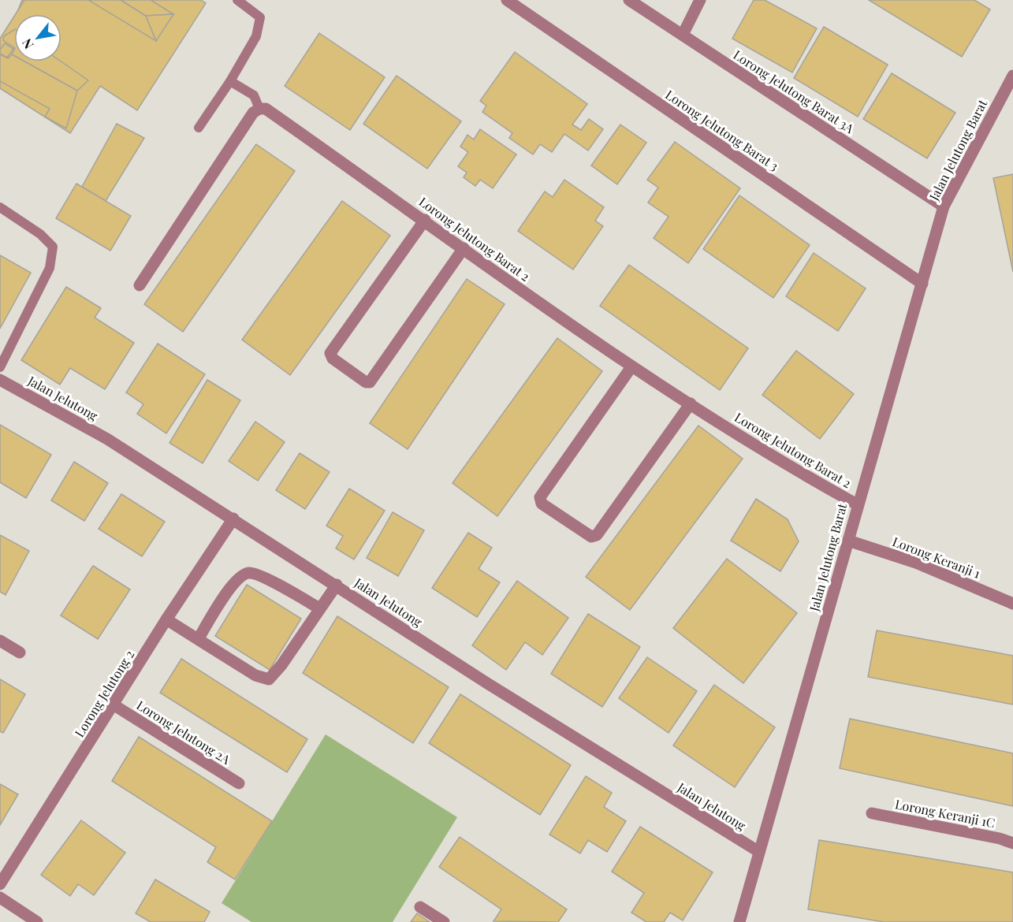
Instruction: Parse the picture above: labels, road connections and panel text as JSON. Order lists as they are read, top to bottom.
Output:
{
  "streets": {
    "street": [
      "Lorong Jelutong Barat 3A",
      "Lorong Jelutong Barat 3",
      "Jalan Jelutong Barat",
      "Lorong Jelutong Barat 2",
      "Jalan Jelutong",
      "Lorong Keranji 1",
      "Lorong Jelutong 2",
      "Lorong Jelutong 2A",
      "Lorong Keranji 1C"
    ]
  },
  "crossings": [
    ["Lorong Jelutong Barat 3A", "Jalan Jelutong Barat"],
    ["Lorong Jelutong Barat 3", "Jalan Jelutong Barat"],
    ["Jalan Jelutong Barat", "Lorong Jelutong Barat 2"],
    ["Jalan Jelutong Barat", "Jalan Jelutong"],
    ["Jalan Jelutong Barat", "Lorong Keranji 1"],
    ["Jalan Jelutong", "Lorong Jelutong 2"],
    ["Lorong Jelutong 2", "Lorong Jelutong 2A"]
  ],
  "north": "bottom left"
}
